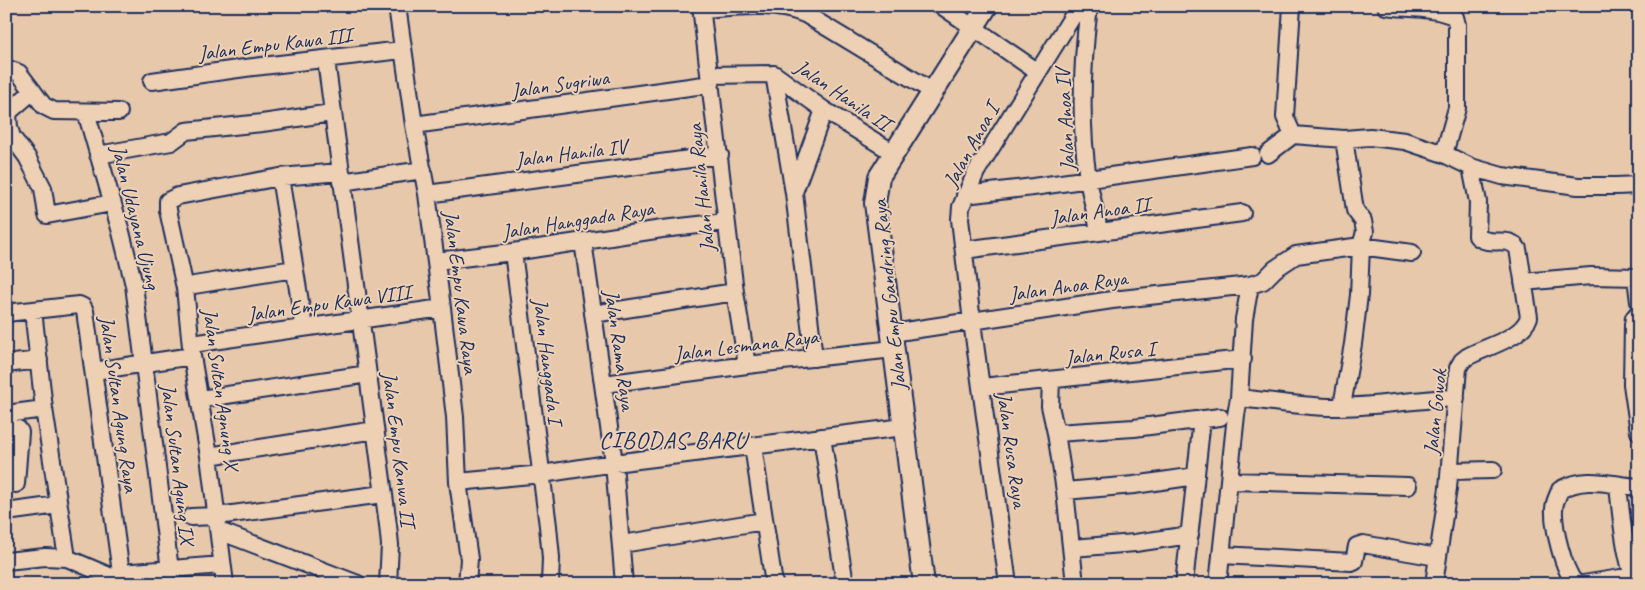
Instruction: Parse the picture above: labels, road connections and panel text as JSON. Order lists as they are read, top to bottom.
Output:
{
  "streets": {
    "street": [
      "Jalan Empu Kawa III",
      "Jalan Sugriwa",
      "Jalan Hanila II",
      "Jalan Anoa IV",
      "Jalan Anoa I",
      "Jalan Hanila IV",
      "Jalan Hanila Raya",
      "Jalan Anoa II",
      "Jalan Udayana Ujung",
      "Jalan Hanggada Raya",
      "Jalan Anoa Raya",
      "Jalan Empu Kawa Raya",
      "Jalan Empu Gandring Raya",
      "Jalan Empu Kawa VIII",
      "Jalan Lesmana Raya",
      "Jalan Rama Raya",
      "Jalan Rusa I",
      "Jalan Hanggada I",
      "Jalan Sultan Agnung X",
      "Jalan Sultan Agung Raya",
      "Jalan Gowok",
      "Jalan Empu Kanwa II",
      "Jalan Rusa Raya",
      "Jalan Sultan Agung IX"
    ]
  },
  "crossings": [
    ["Jalan Empu Kawa III", "Jalan Empu Kawa Raya"],
    ["Jalan Empu Kawa III", "Jalan Empu Kanwa II"],
    ["Jalan Sugriwa", "Jalan Hanila II"],
    ["Jalan Sugriwa", "Jalan Hanila Raya"],
    ["Jalan Sugriwa", "Jalan Empu Kawa Raya"],
    ["Jalan Hanila II", "Jalan Hanila Raya"],
    ["Jalan Hanila II", "Jalan Empu Gandring Raya"],
    ["Jalan Anoa IV", "Jalan Anoa II"],
    ["Jalan Anoa I", "Jalan Anoa II"],
    ["Jalan Anoa I", "Jalan Anoa Raya"],
    ["Jalan Anoa I", "Jalan Rusa Raya"],
    ["Jalan Hanila IV", "Jalan Hanila Raya"],
    ["Jalan Hanila IV", "Jalan Empu Kawa Raya"],
    ["Jalan Hanila Raya", "Jalan Hanggada Raya"],
    ["Jalan Hanila Raya", "Jalan Lesmana Raya"],
    ["Jalan Udayana Ujung", "Jalan Empu Kawa VIII"],
    ["Jalan Udayana Ujung", "Jalan Sultan Agung IX"],
    ["Jalan Hanggada Raya", "Jalan Empu Kawa Raya"],
    ["Jalan Hanggada Raya", "Jalan Rama Raya"],
    ["Jalan Hanggada Raya", "Jalan Hanggada I"],
    ["Jalan Anoa Raya", "Jalan Empu Gandring Raya"],
    ["Jalan Anoa Raya", "Jalan Lesmana Raya"],
    ["Jalan Anoa Raya", "Jalan Rusa Raya"],
    ["Jalan Empu Kawa Raya", "Jalan Empu Kawa VIII"],
    ["Jalan Empu Gandring Raya", "Jalan Lesmana Raya"],
    ["Jalan Empu Kawa VIII", "Jalan Sultan Agnung X"],
    ["Jalan Empu Kawa VIII", "Jalan Sultan Agung Raya"],
    ["Jalan Empu Kawa VIII", "Jalan Empu Kanwa II"],
    ["Jalan Empu Kawa VIII", "Jalan Sultan Agung IX"],
    ["Jalan Lesmana Raya", "Jalan Rama Raya"],
    ["Jalan Rusa I", "Jalan Rusa Raya"],
    ["Jalan Sultan Agnung X", "Jalan Sultan Agung IX"],
    ["Jalan Sultan Agung Raya", "Jalan Sultan Agung IX"]
  ],
  "districts": ["CIBODAS BARU"]
}
